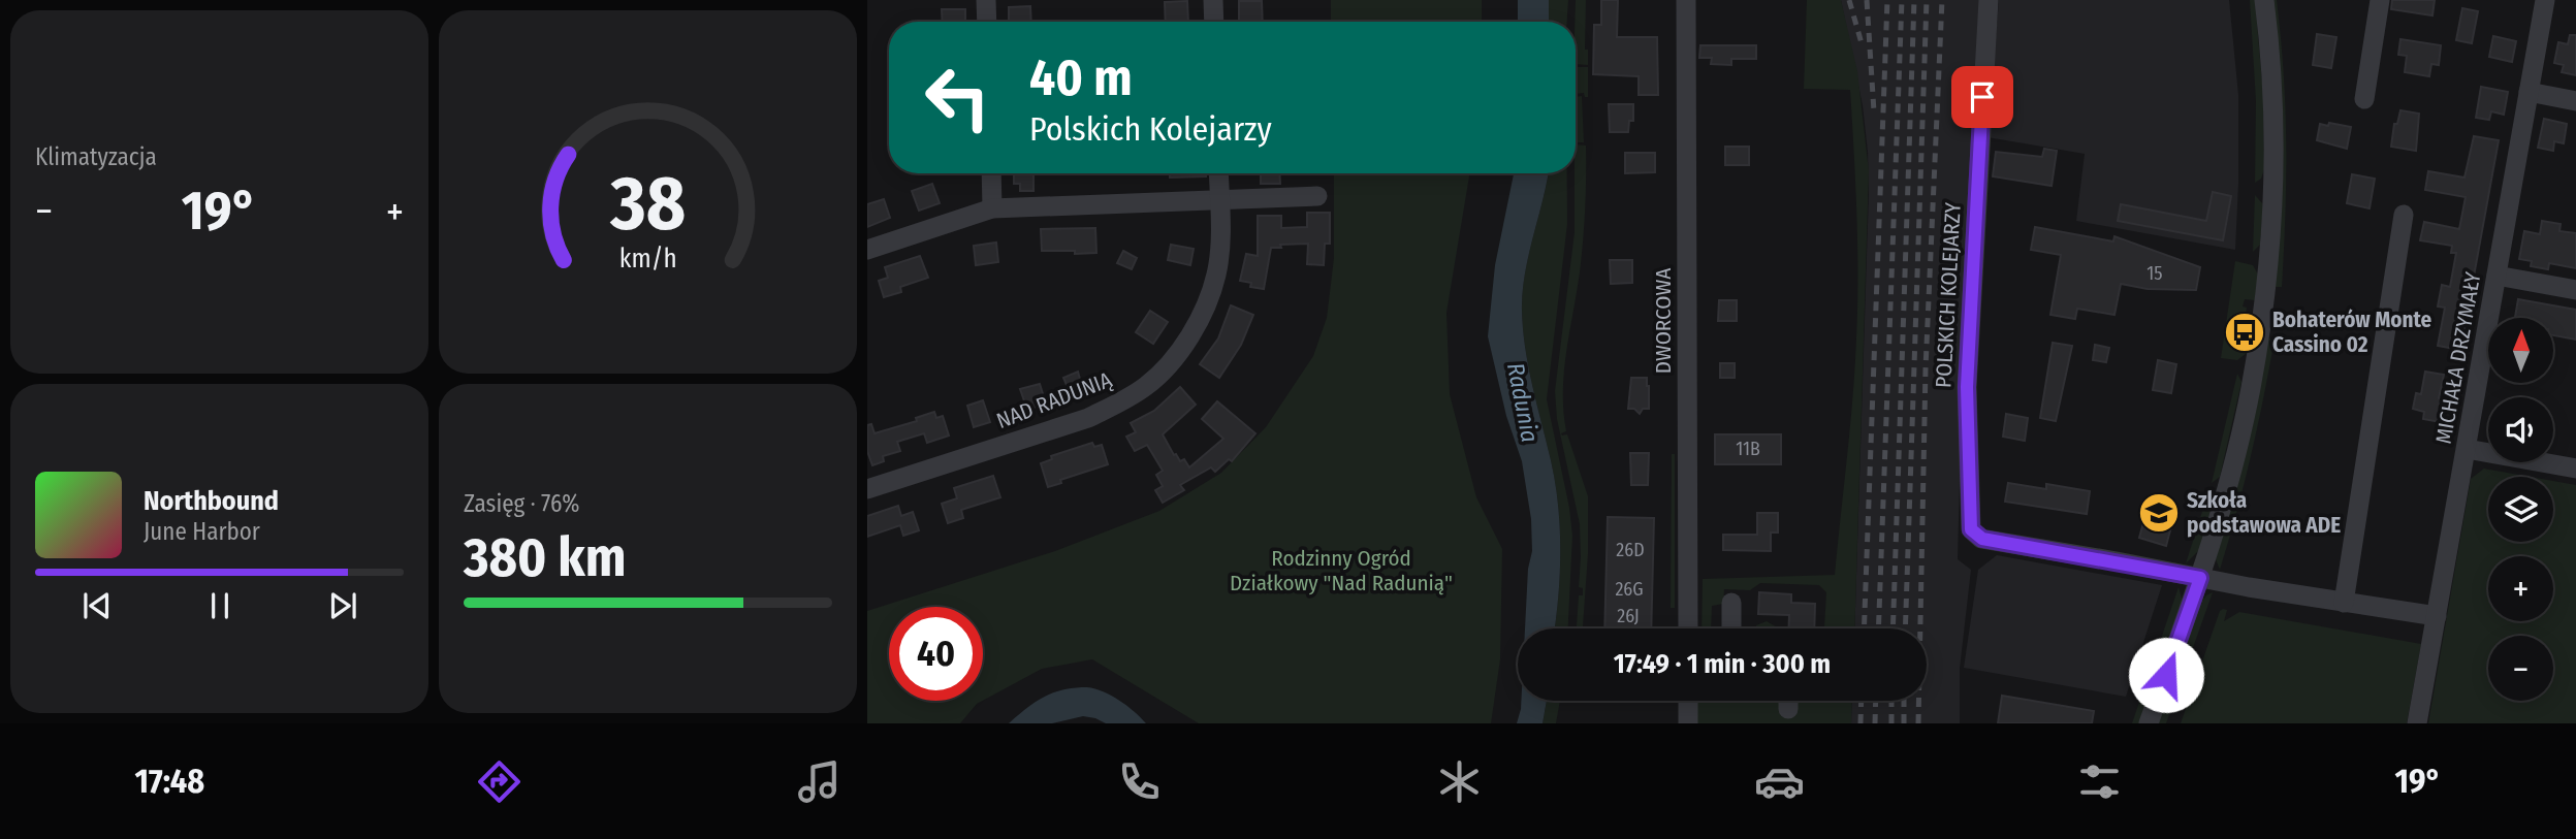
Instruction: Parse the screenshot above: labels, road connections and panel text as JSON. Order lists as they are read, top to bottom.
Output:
{
  "streets": {
    "street": [
      "POLSKICH KOLEJARZY",
      "DWORCOWA",
      "MICHAŁA DRZYMAŁY",
      "NAD RADUNIĄ"
    ]
  },
  "crossings": [
    ["POLSKICH KOLEJARZY", "MICHAŁA DRZYMAŁY"]
  ],
  "water": ["Radunia"],
  "parks": ["Rodzinny Ogród Działkowy \"Nad Radunią\""],
  "places": {
    "bus stop": ["Bohaterów Monte Cassino 02"],
    "school or university": ["Szkoła podstawowa ADE"]
  },
  "house_numbers": [
    "15",
    "11B",
    "26D",
    "26G",
    "26J"
  ],
  "north": "top",
  "page": {
    "tile": [
      "Klimatyzacja",
      ["Zasięg · 76%", "380 km"]
    ],
    "turn": ["40 m", "Polskich Kolejarzy"],
    "heat": ["−", "19°", "+"],
    "map_buttons": ["+", "−"],
    "song": ["Northbound", "June Harbor"],
    "limit": "40",
    "trip": "17:49 · 1 min · 300 m",
    "tabs": ["17:48", "19°"],
    "gauge": ["38", "km/h"]
  }
}
